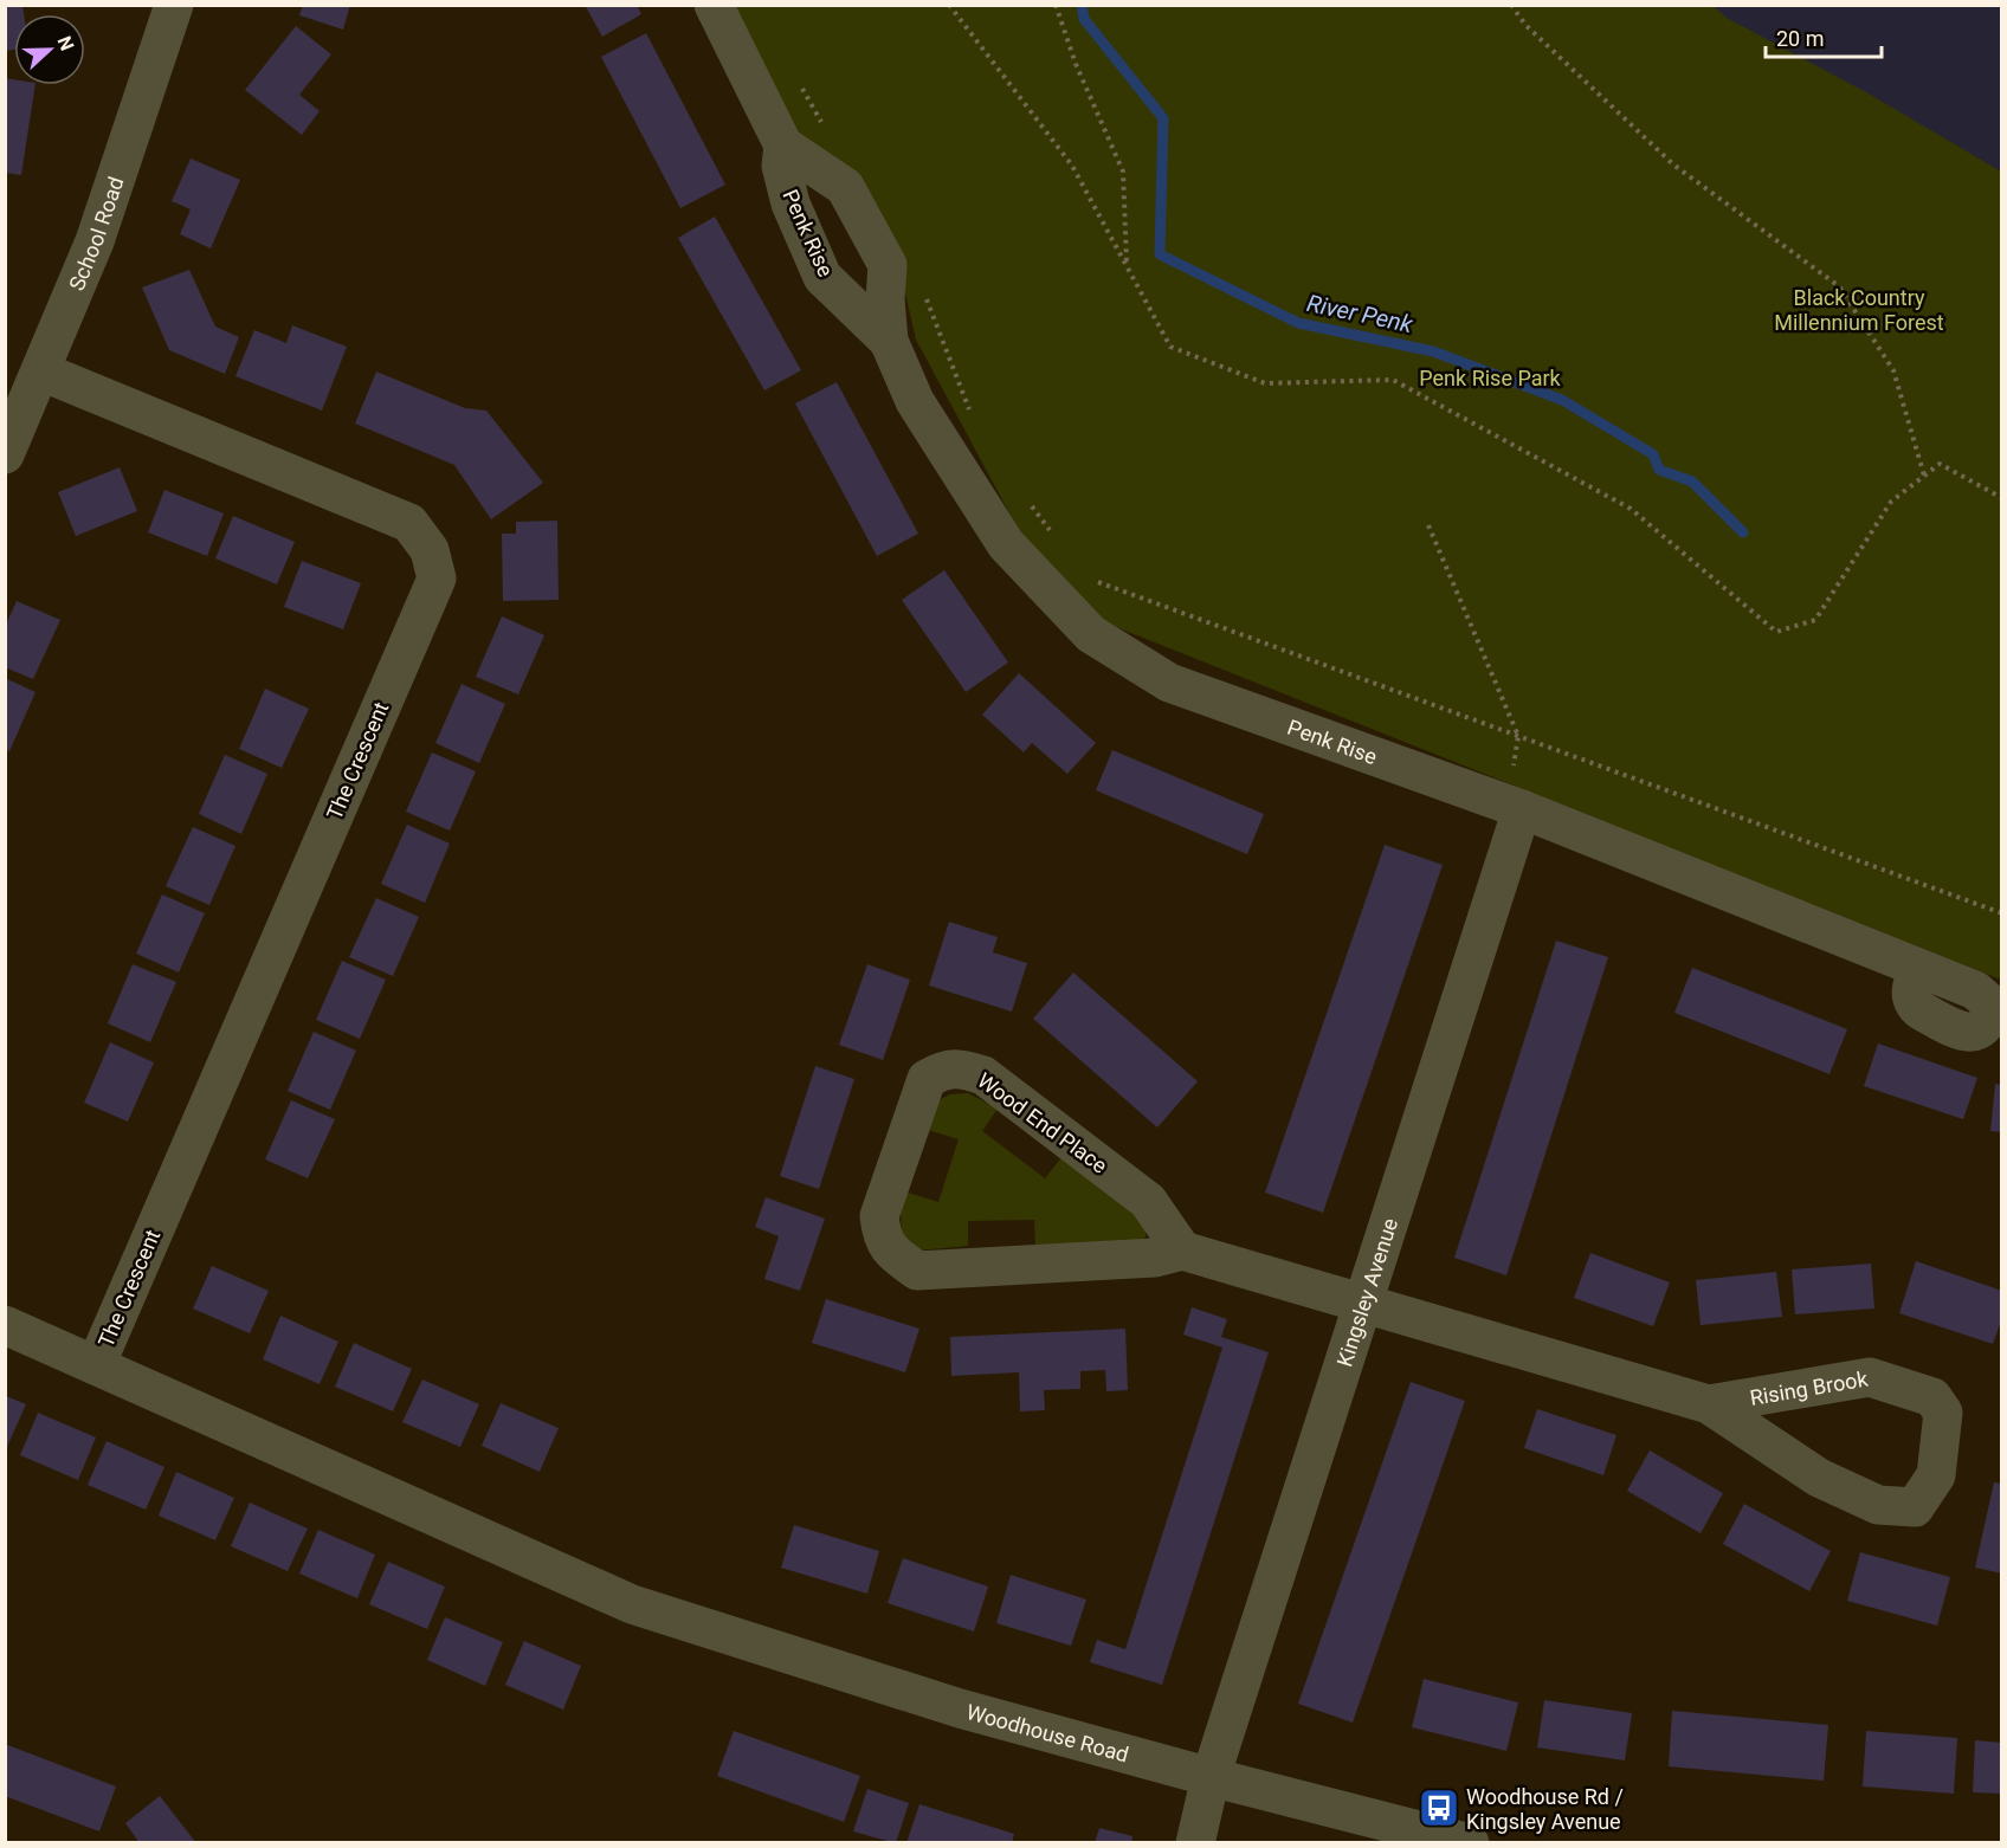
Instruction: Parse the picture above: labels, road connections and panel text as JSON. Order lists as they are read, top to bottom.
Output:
{
  "streets": {
    "street": [
      "School Road",
      "Penk Rise",
      "The Crescent",
      "Wood End Place",
      "Kingsley Avenue",
      "Rising Brook",
      "Woodhouse Road"
    ]
  },
  "crossings": [
    ["School Road", "The Crescent"],
    ["Penk Rise", "Kingsley Avenue"],
    ["The Crescent", "Woodhouse Road"],
    ["Wood End Place", "Kingsley Avenue"],
    ["Wood End Place", "Rising Brook"],
    ["Kingsley Avenue", "Rising Brook"],
    ["Kingsley Avenue", "Woodhouse Road"]
  ],
  "water": ["River Penk"],
  "parks": ["Black Country Millennium Forest", "Penk Rise Park"],
  "places": {
    "bus stop": ["Woodhouse Rd / Kingsley Avenue"]
  },
  "scale_bar": "20 m",
  "north": "right"
}
